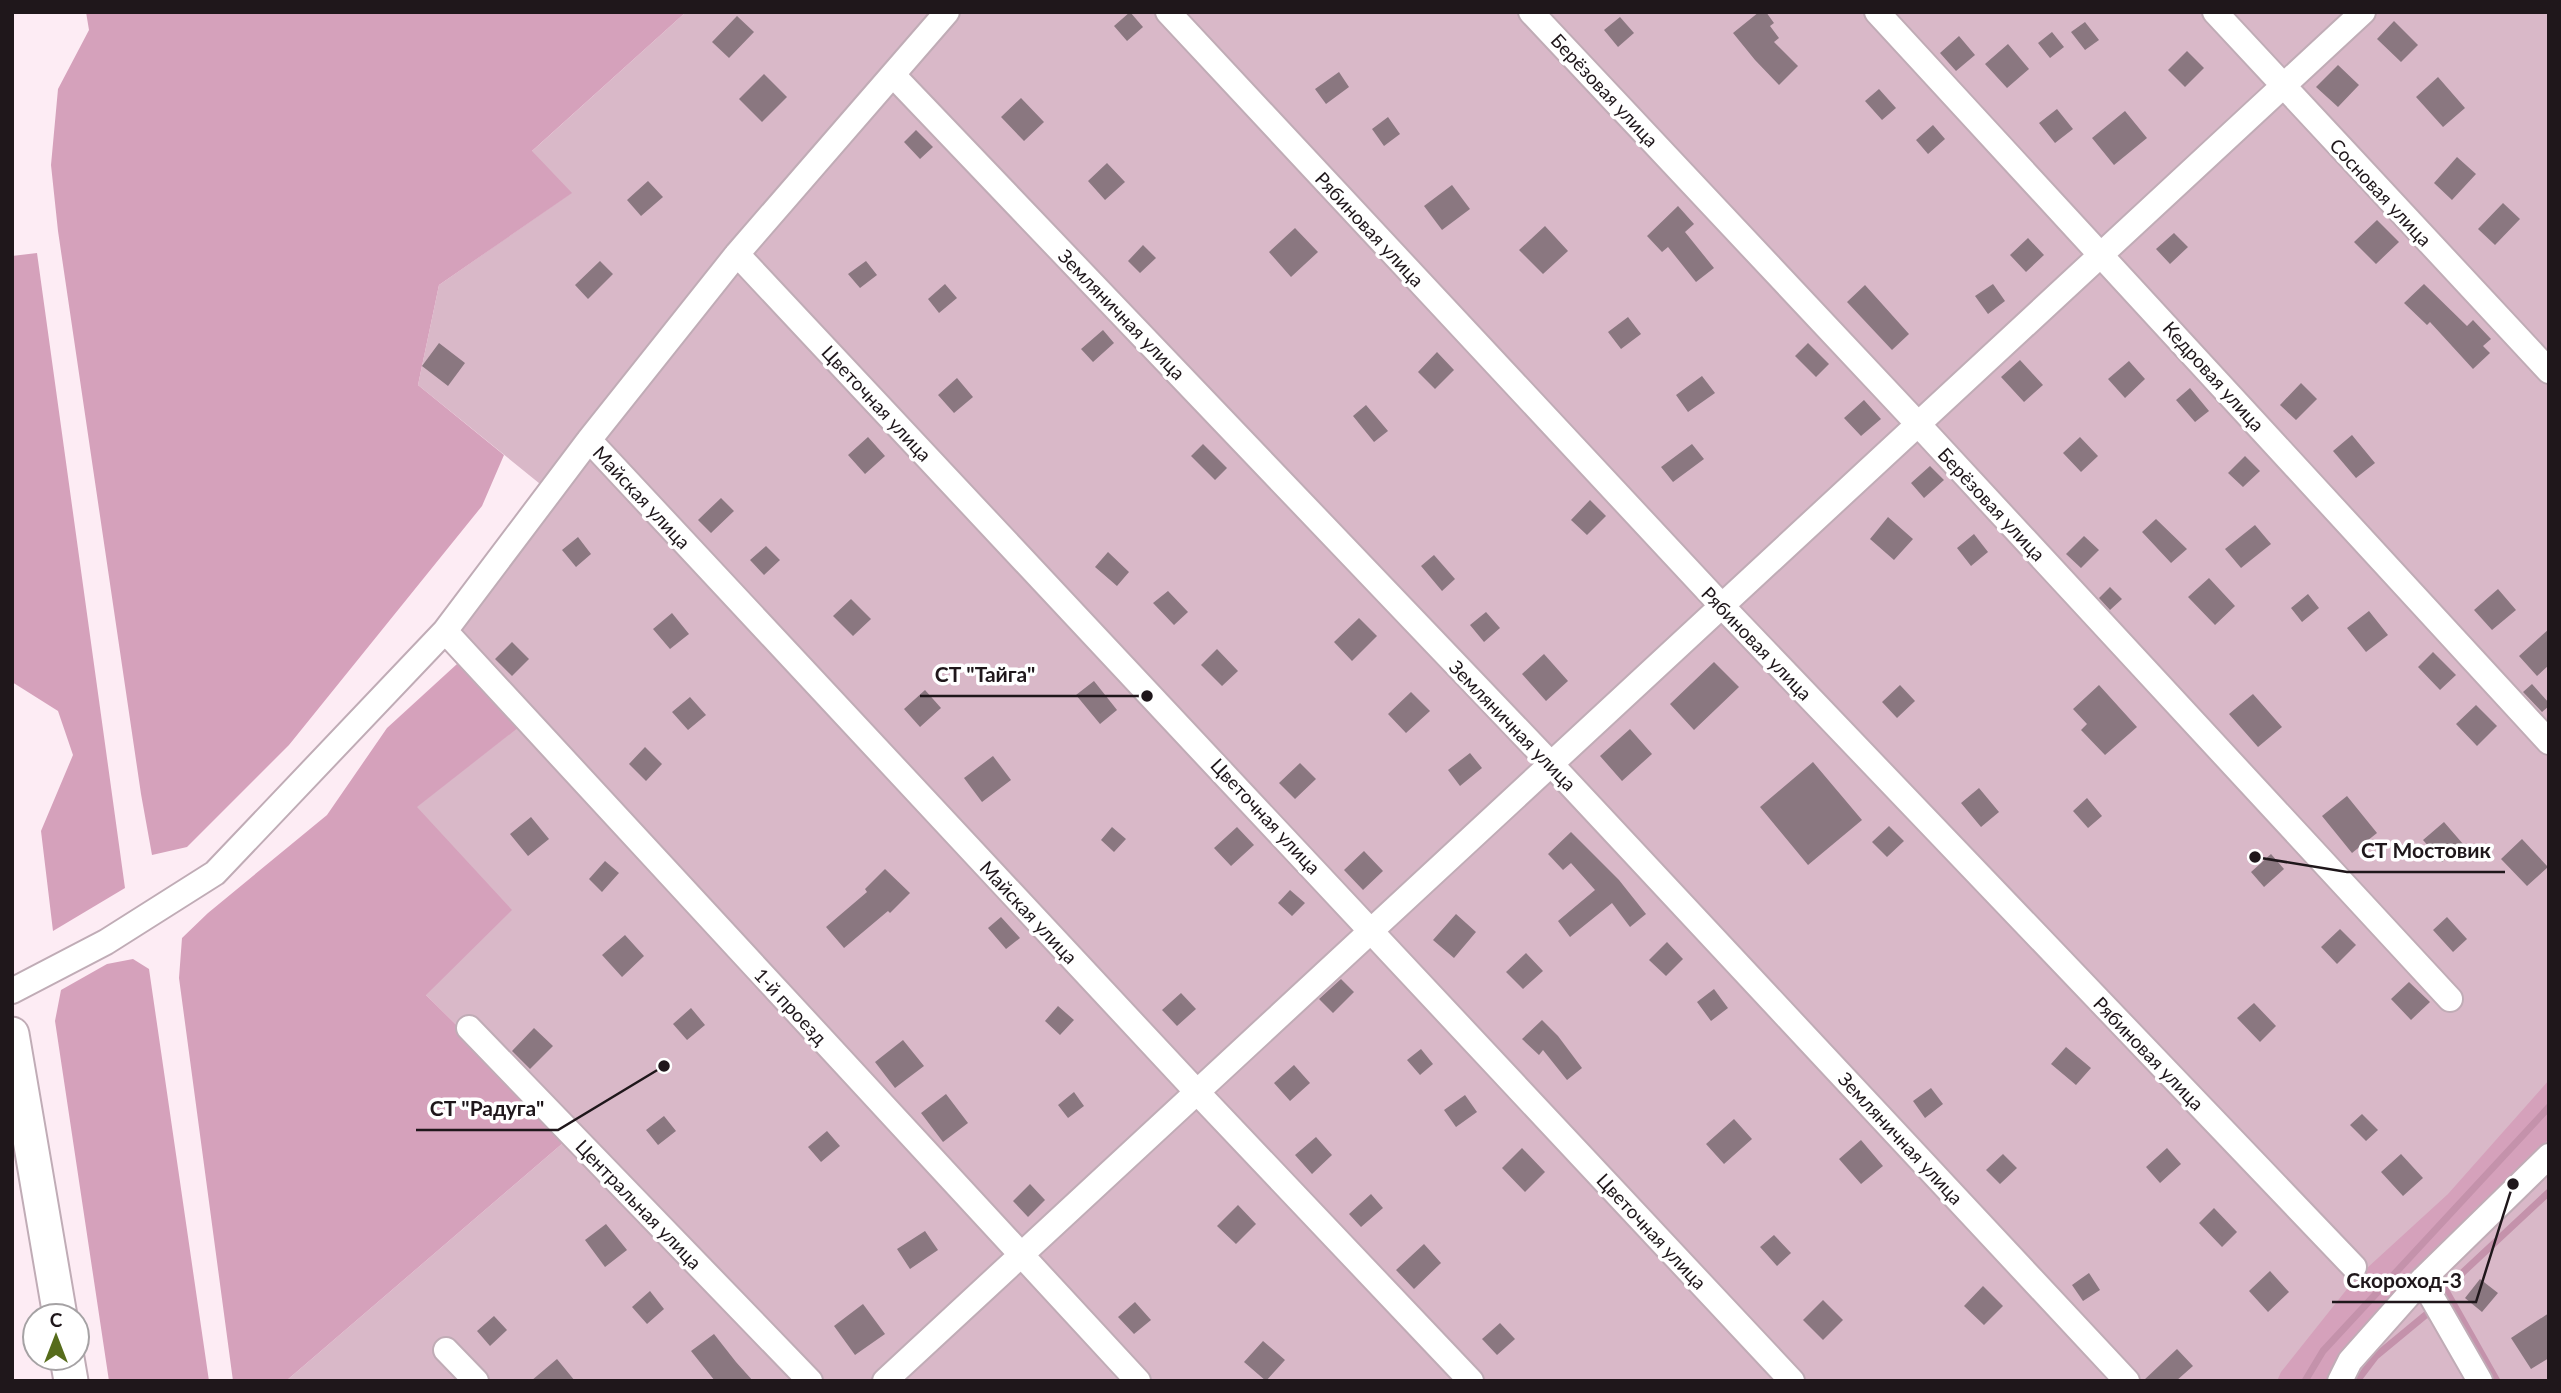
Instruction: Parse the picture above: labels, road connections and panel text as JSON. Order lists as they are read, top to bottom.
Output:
{
  "streets": {
    "street": [
      "Берёзовая улица",
      "Сосновая улица",
      "Рябиновая улица",
      "Земляничная улица",
      "Кедровая улица",
      "Цветочная улица",
      "Майская улица",
      "1-й проезд",
      "Центральная улица"
    ]
  },
  "places": [
    "СТ \"Тайга\"",
    "СТ Мостовик",
    "СТ \"Радуга\"",
    "Скороход-3"
  ],
  "north": "top"
}
